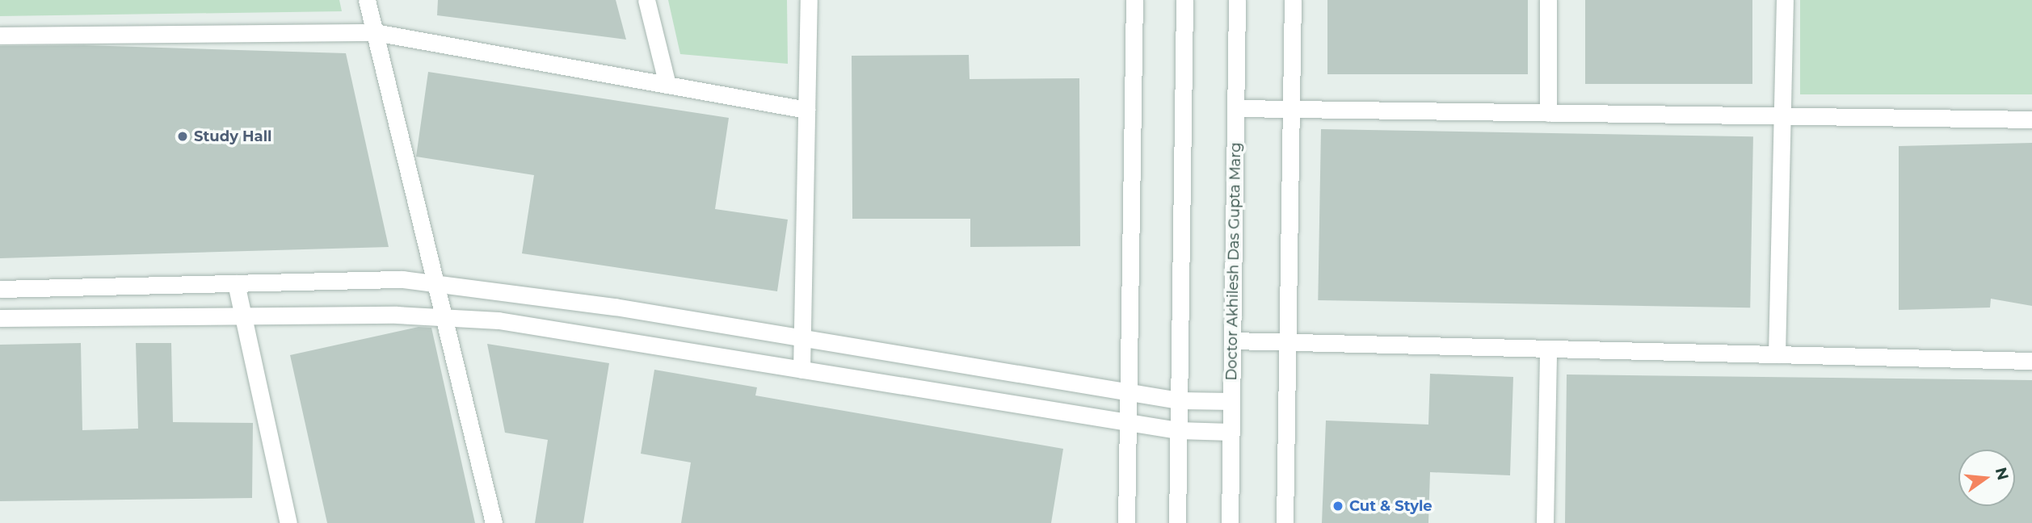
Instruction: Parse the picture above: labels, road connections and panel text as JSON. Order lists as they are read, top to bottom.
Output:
{
  "streets": {
    "street": ["Doctor Akhilesh Das Gupta Marg"]
  },
  "places": ["Study Hall", "Cut & Style"],
  "north": "right"
}
